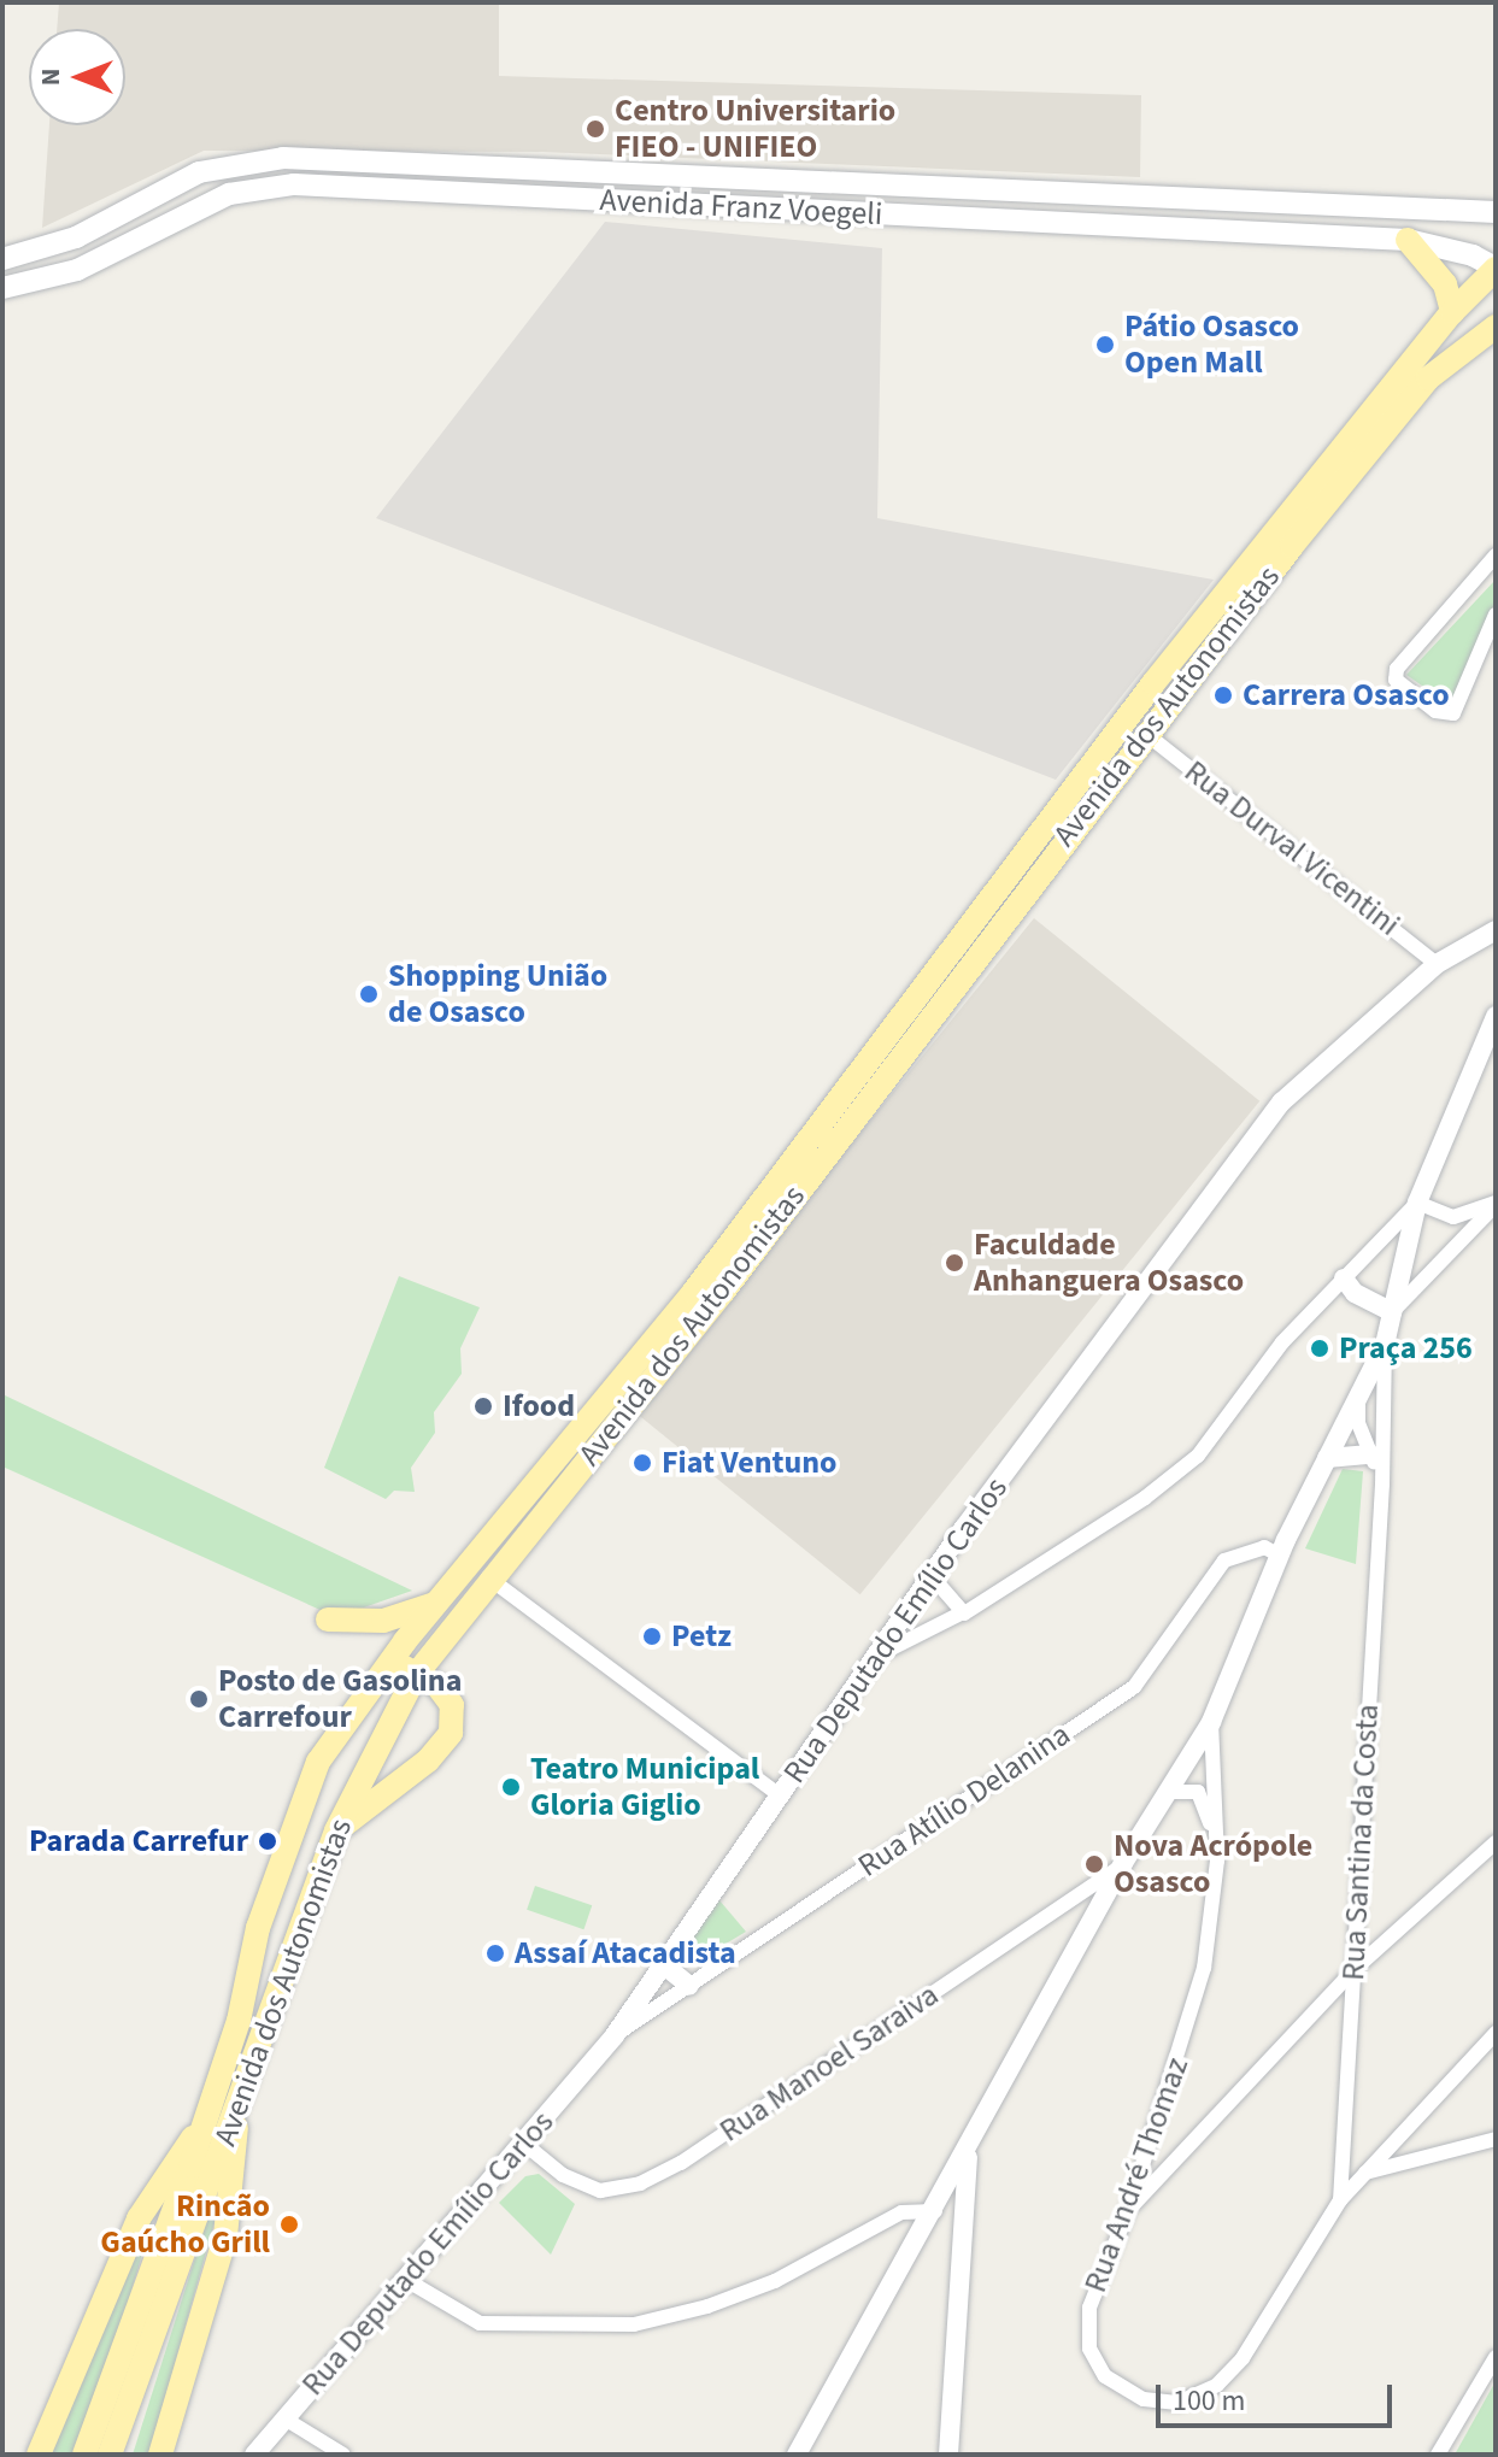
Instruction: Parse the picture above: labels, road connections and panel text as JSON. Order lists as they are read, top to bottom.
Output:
{
  "streets": {
    "main road": ["Avenida Franz Voegeli", "Avenida dos Autonomistas"],
    "street": [
      "Rua Durval Vicentini",
      "Rua Deputado Emílio Carlos",
      "Rua Atílio Delanina",
      "Rua Santina da Costa",
      "Rua Manoel Saraiva",
      "Rua André Thomaz"
    ]
  },
  "crossings": [
    ["Avenida Franz Voegeli", "Avenida dos Autonomistas"],
    ["Avenida dos Autonomistas", "Rua Durval Vicentini"],
    ["Rua Durval Vicentini", "Rua Deputado Emílio Carlos"],
    ["Rua Deputado Emílio Carlos", "Rua Atílio Delanina"],
    ["Rua Deputado Emílio Carlos", "Rua Manoel Saraiva"],
    ["Rua Santina da Costa", "Rua André Thomaz"]
  ],
  "places": [
    "Centro Universitario FIEO - UNIFIEO",
    "Pátio Osasco Open Mall",
    "Carrera Osasco",
    "Shopping União de Osasco",
    "Faculdade Anhanguera Osasco",
    "Praça 256",
    "Ifood",
    "Fiat Ventuno",
    "Petz",
    "Posto de Gasolina Carrefour",
    "Teatro Municipal Gloria Giglio",
    "Parada Carrefur",
    "Nova Acrópole Osasco",
    "Assaí Atacadista",
    "Rincão Gaúcho Grill"
  ],
  "scale_bar": "100 m",
  "north": "left"
}
